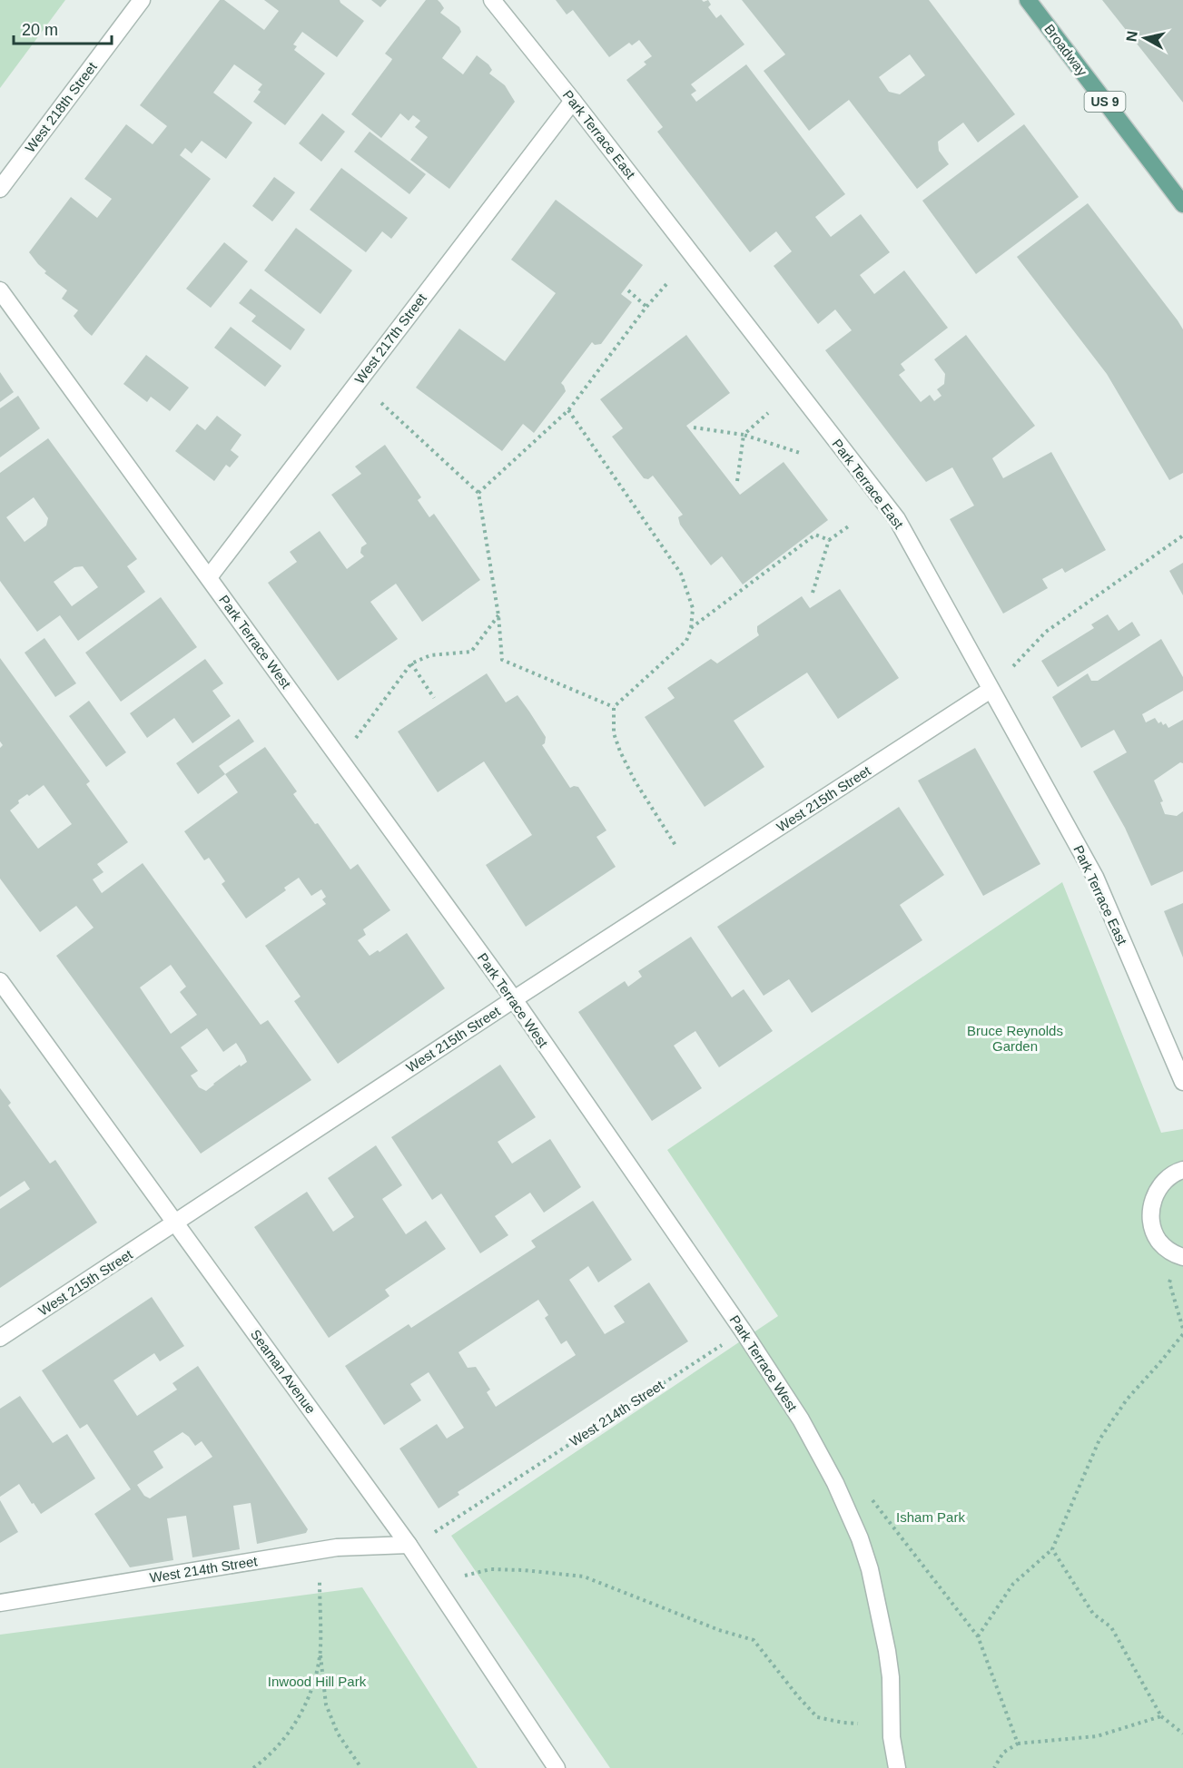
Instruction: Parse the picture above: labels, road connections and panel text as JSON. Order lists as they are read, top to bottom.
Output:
{
  "streets": {
    "main road": ["Broadway", "US 9"],
    "street": [
      "West 218th Street",
      "Park Terrace East",
      "West 217th Street",
      "Park Terrace West",
      "West 215th Street",
      "Seaman Avenue",
      "West 214th Street"
    ]
  },
  "crossings": [
    ["Park Terrace East", "West 217th Street"],
    ["Park Terrace East", "West 215th Street"],
    ["West 217th Street", "Park Terrace West"],
    ["Park Terrace West", "West 215th Street"],
    ["Park Terrace West", "West 214th Street"],
    ["West 215th Street", "Seaman Avenue"],
    ["Seaman Avenue", "West 214th Street"]
  ],
  "parks": ["Bruce Reynolds Garden", "Isham Park", "Inwood Hill Park"],
  "scale_bar": "20 m",
  "north": "left"
}
